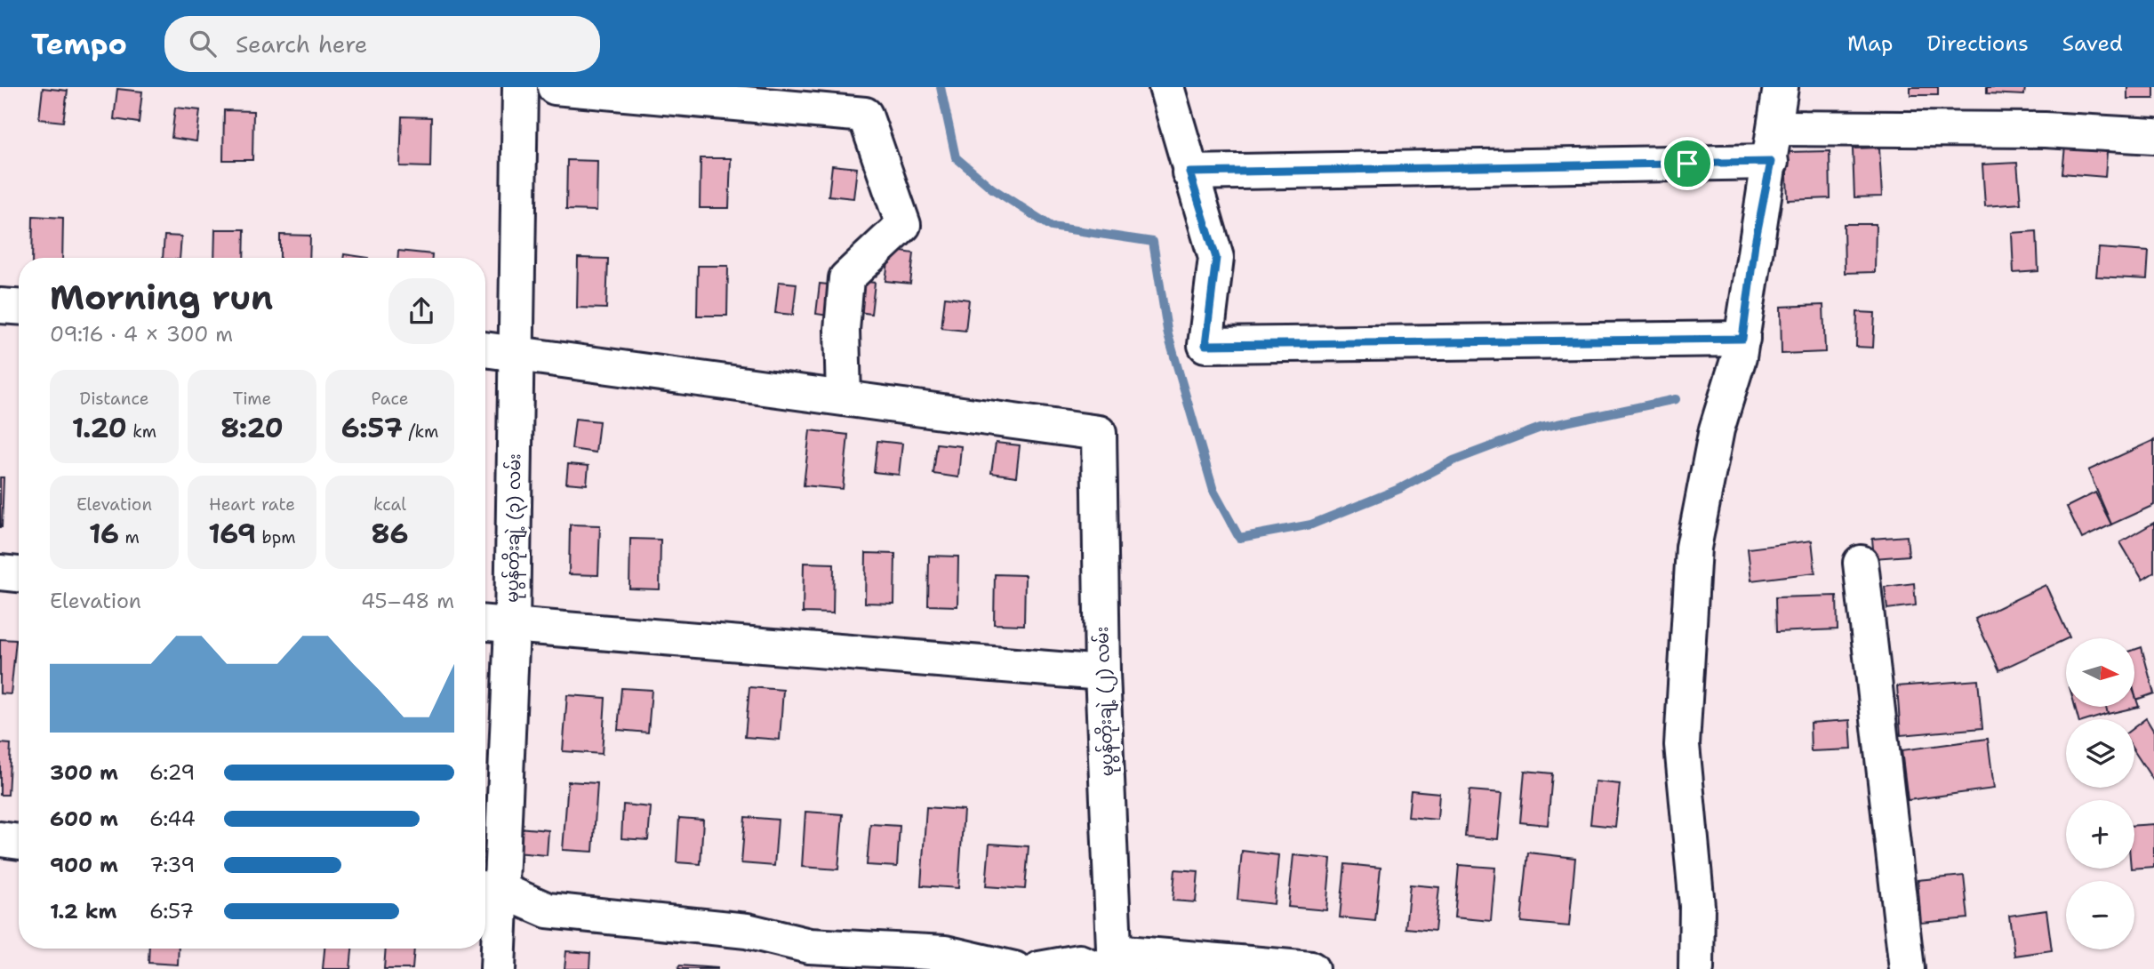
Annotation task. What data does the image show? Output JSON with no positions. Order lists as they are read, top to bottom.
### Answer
{
  "streets": {
    "street": ["မုပွန်တိုးချဲ့ (၃) လမ်း", "မုပွန်တိုးချဲ့ (၂) လမ်း"]
  },
  "north": "right",
  "page": {
    "header": "Tempo",
    "search": "Search here",
    "nav": ["Map", "Directions", "Saved"],
    "heading": ["Morning run", "09:16 · 4 × 300 m"],
    "stats": [
      ["Distance", "1.20 km"],
      ["Time", "8:20"],
      ["Pace", "6:57 /km"],
      ["Elevation", "16 m"],
      ["Heart rate", "169 bpm"],
      ["kcal", "86"]
    ],
    "chart": ["Elevation", "45–48 m"],
    "map_buttons": ["+", "−"],
    "list": [
      {
        "name": "300 m",
        "note": "6:29"
      },
      {
        "name": "600 m",
        "note": "6:44"
      },
      {
        "name": "900 m",
        "note": "7:39"
      },
      {
        "name": "1.2 km",
        "note": "6:57"
      }
    ]
  }
}
